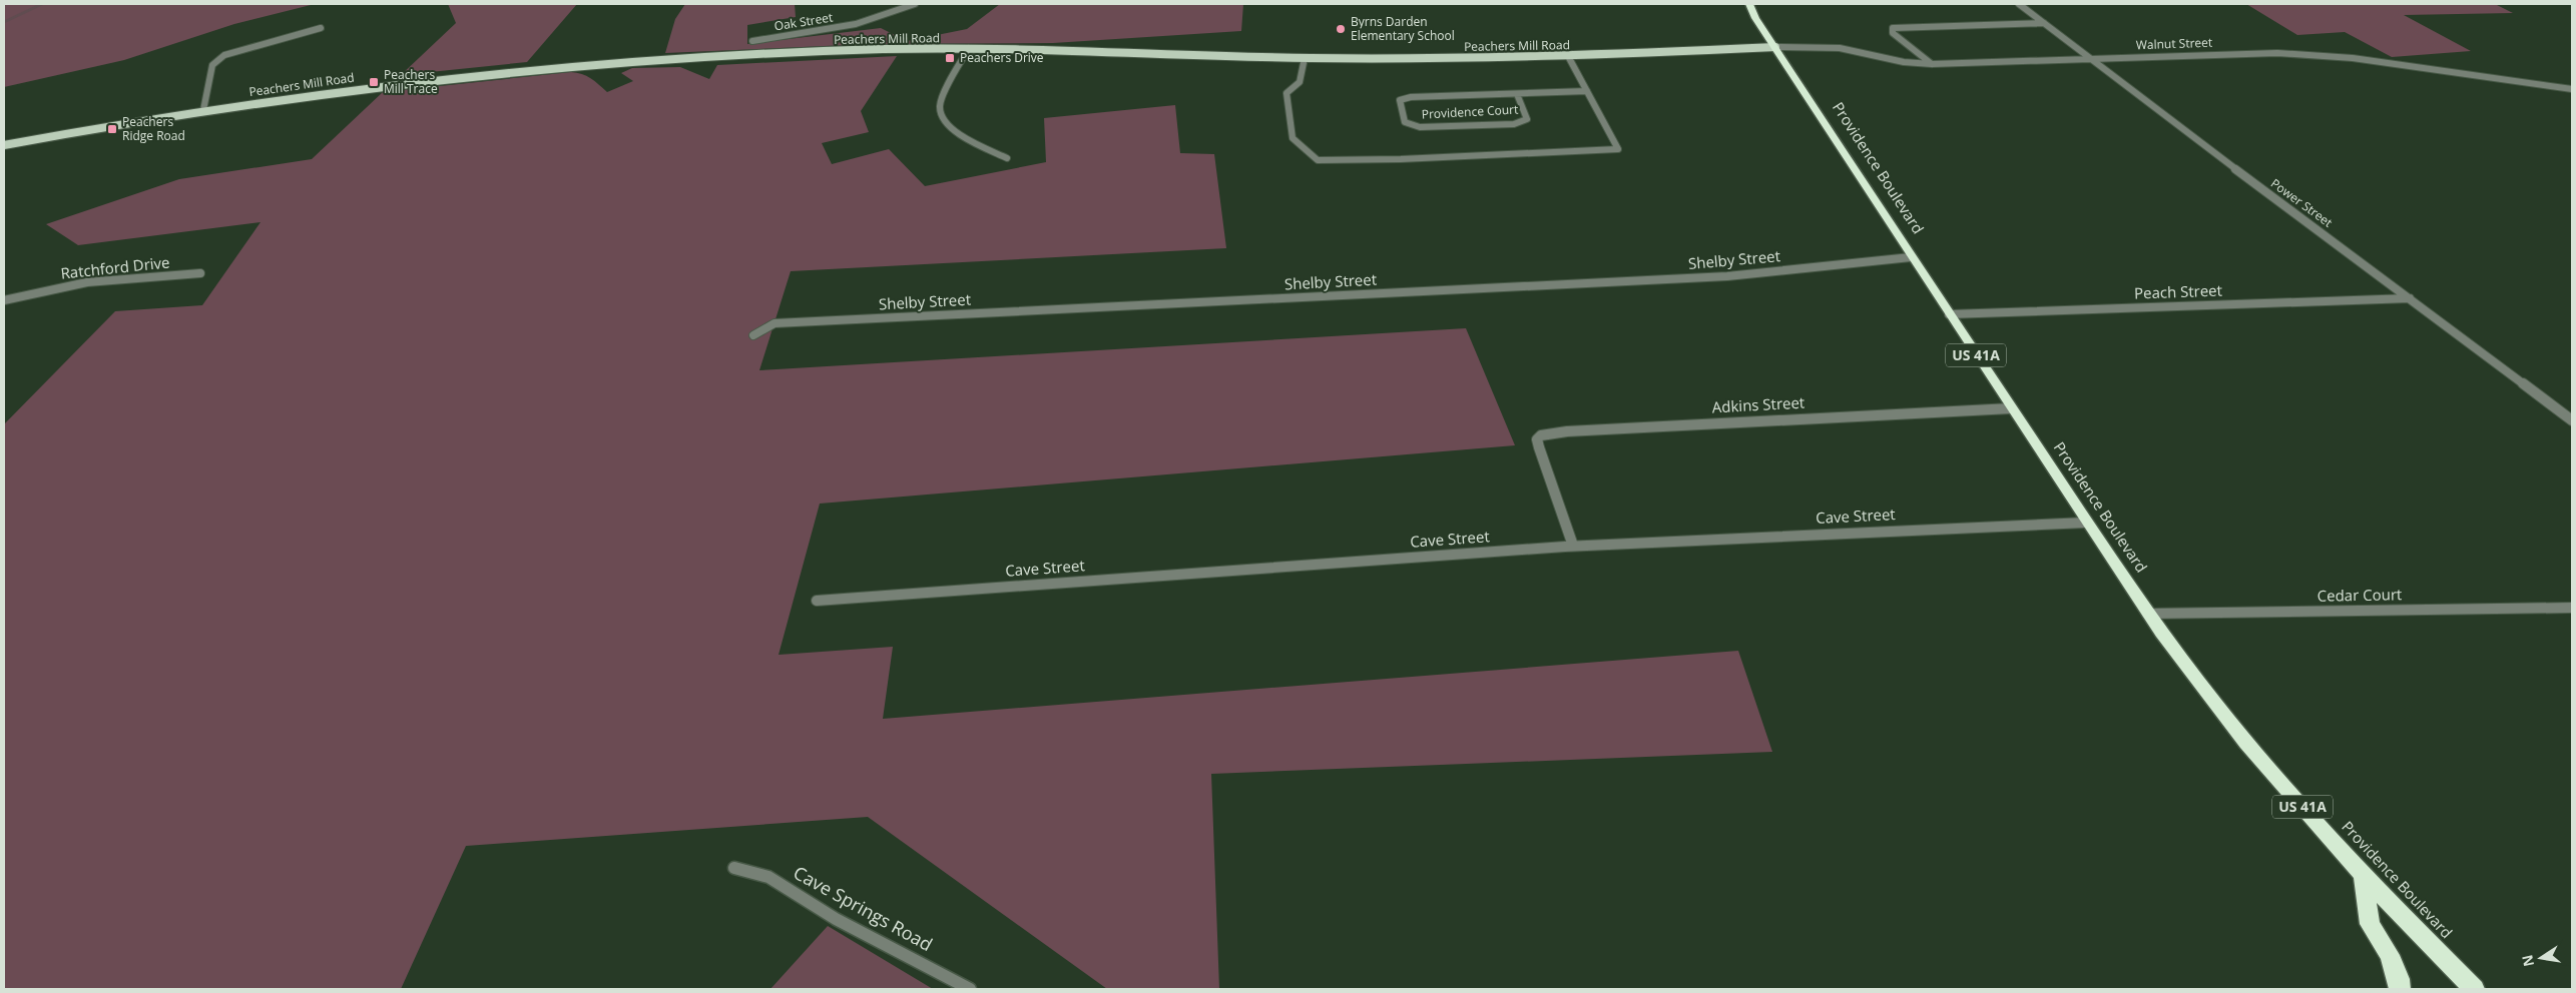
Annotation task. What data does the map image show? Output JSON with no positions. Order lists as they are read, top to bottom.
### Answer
{
  "streets": {
    "highway": ["Providence Boulevard", "US 41A"],
    "main road": ["Peachers Mill Road"],
    "street": [
      "Oak Street",
      "Walnut Street",
      "Providence Court",
      "Power Street",
      "Shelby Street",
      "Ratchford Drive",
      "Peach Street",
      "Adkins Street",
      "Cave Street",
      "Cedar Court",
      "Cave Springs Road"
    ]
  },
  "crossings": [
    ["Peachers Mill Road", "Walnut Street"],
    ["Peachers Mill Road", "Providence Boulevard"],
    ["Walnut Street", "Providence Boulevard"],
    ["Walnut Street", "Power Street"],
    ["Providence Boulevard", "Shelby Street"],
    ["Providence Boulevard", "Peach Street"],
    ["Providence Boulevard", "Adkins Street"],
    ["Providence Boulevard", "Cave Street"],
    ["Providence Boulevard", "Cedar Court"],
    ["Power Street", "Peach Street"],
    ["Adkins Street", "Cave Street"]
  ],
  "places": {
    "other": ["Byrns Darden Elementary School"],
    "transit": ["Peachers Drive", "Peachers Mill Trace", "Peachers Ridge Road"]
  },
  "north": "left"
}
